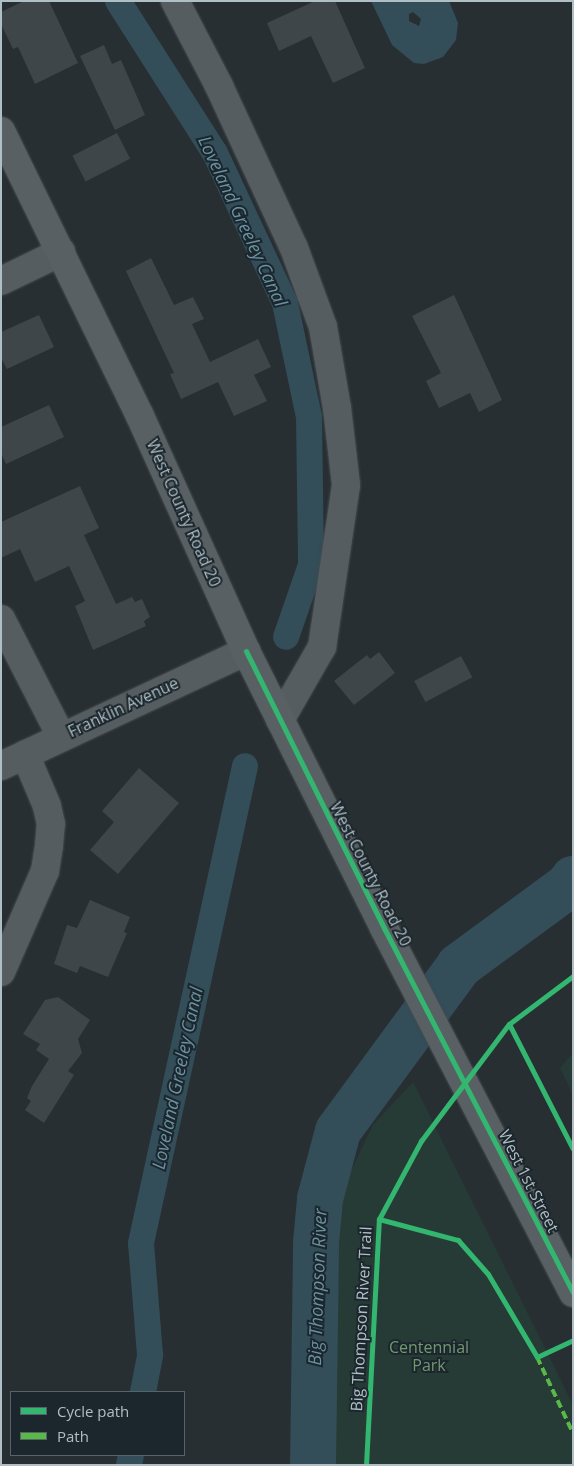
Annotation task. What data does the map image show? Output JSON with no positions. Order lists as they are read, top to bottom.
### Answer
{
  "streets": {
    "main road": ["West County Road 20", "West 1st Street"],
    "street": ["Franklin Avenue"],
    "cycle path": ["Big Thompson River Trail"]
  },
  "crossings": [
    ["West County Road 20", "Franklin Avenue"],
    ["West County Road 20", "West 1st Street"]
  ],
  "water": ["Loveland Greeley Canal", "Big Thompson River"],
  "parks": ["Centennial Park"],
  "legend": ["Cycle path", "Path"]
}
